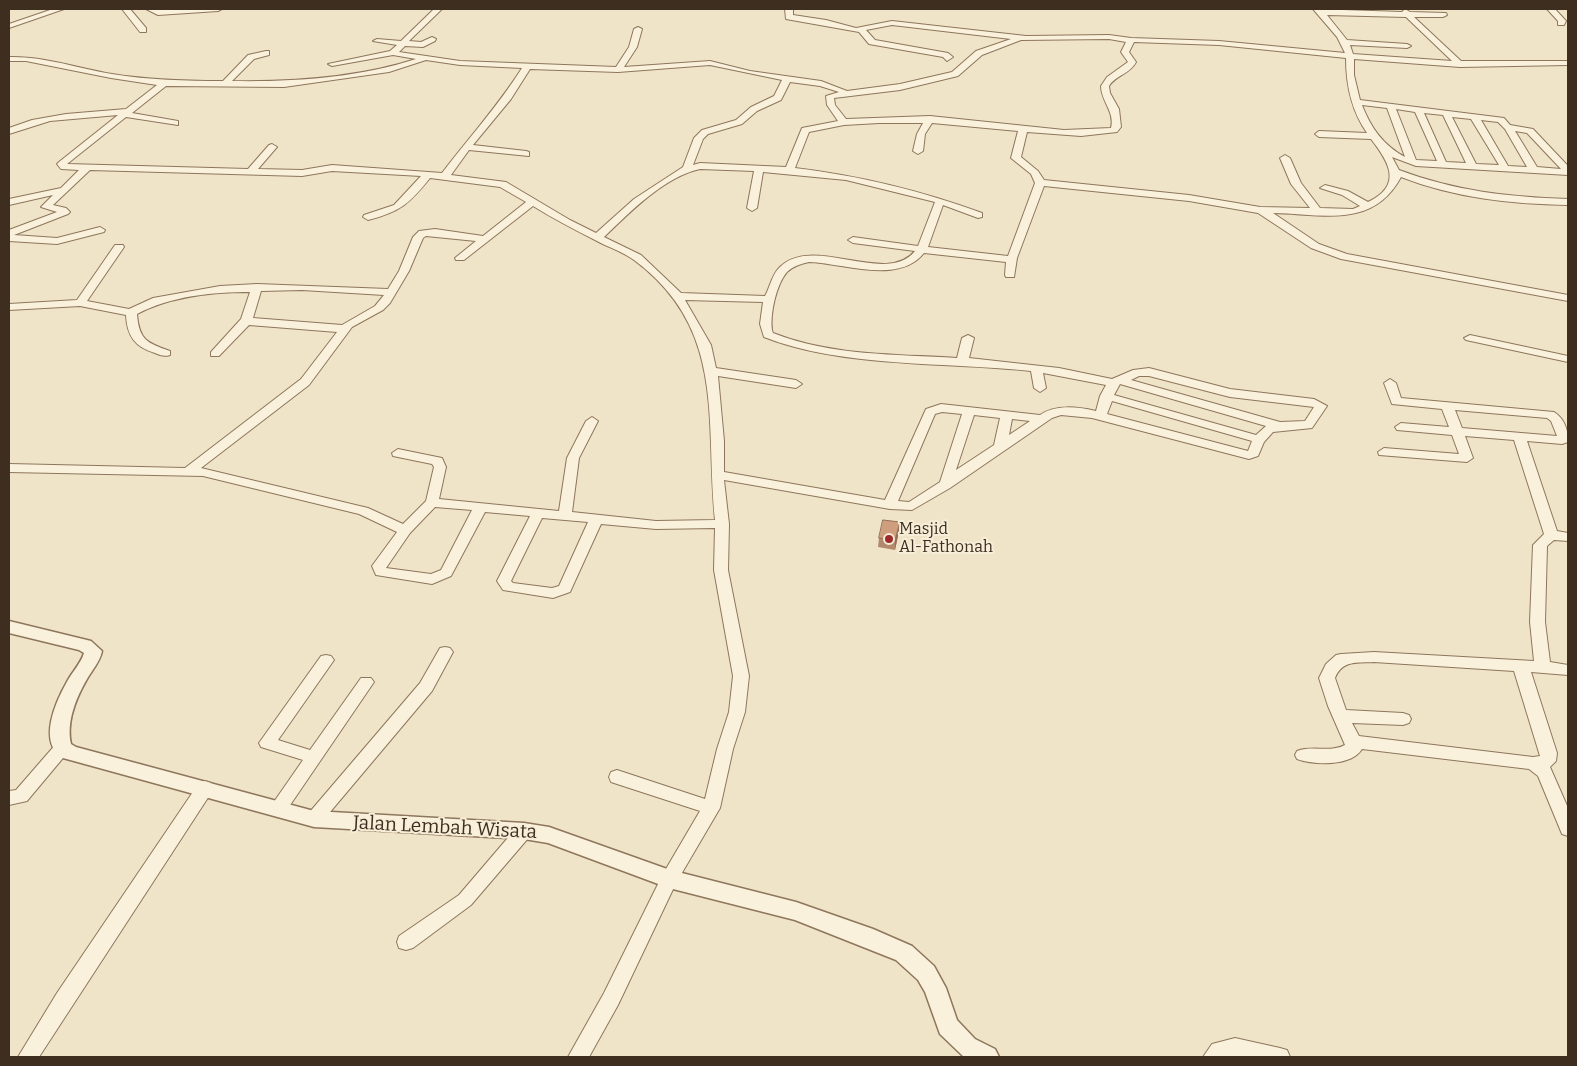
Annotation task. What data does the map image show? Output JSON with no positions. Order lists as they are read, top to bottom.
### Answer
{
  "streets": {
    "street": ["Jalan Lembah Wisata"]
  },
  "places": ["Masjid Al-Fathonah"]
}
